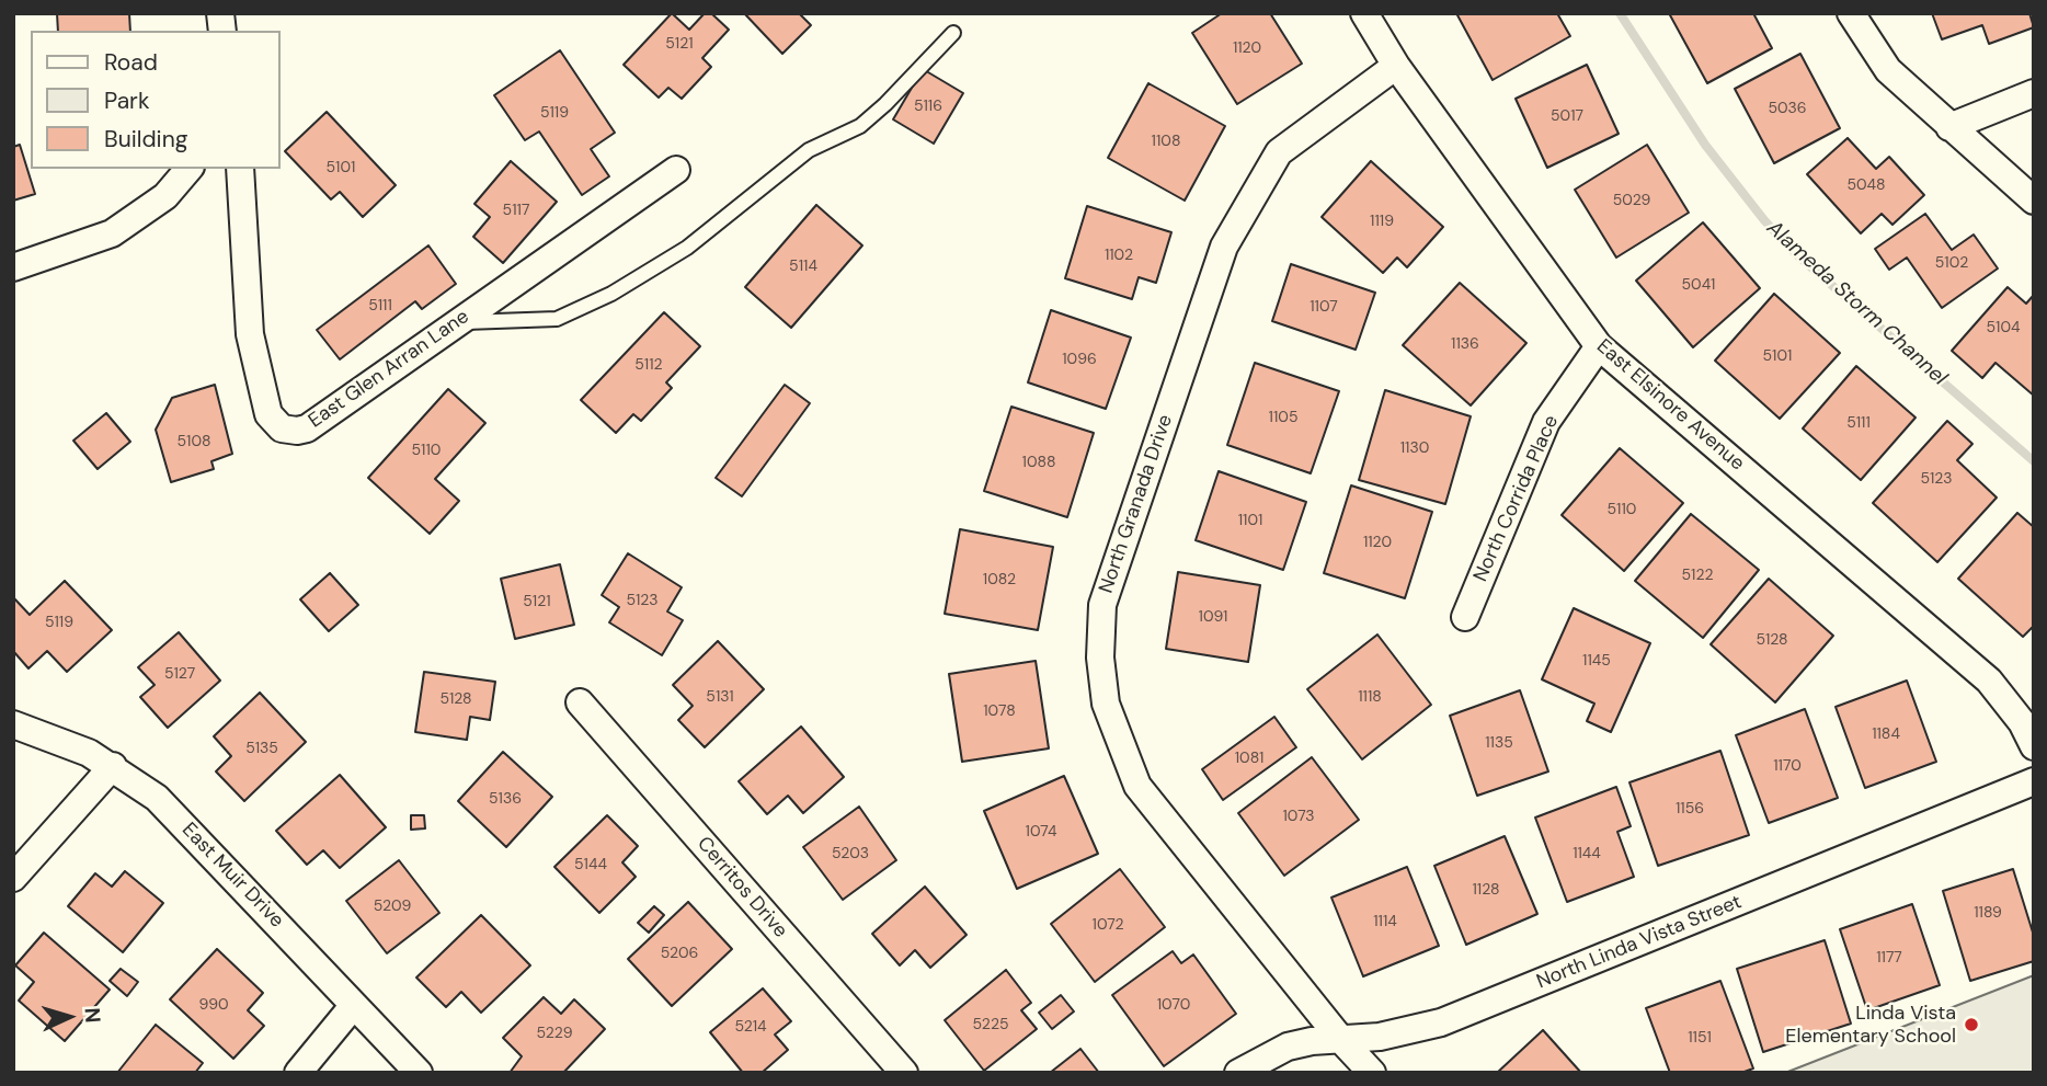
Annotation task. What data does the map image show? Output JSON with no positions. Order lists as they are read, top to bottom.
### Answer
{
  "streets": {
    "street": [
      "East Glen Arran Lane",
      "East Elsinore Avenue",
      "North Corrida Place",
      "North Granada Drive",
      "East Muir Drive",
      "Cerritos Drive",
      "North Linda Vista Street"
    ]
  },
  "crossings": [
    ["East Elsinore Avenue", "North Corrida Place"],
    ["East Elsinore Avenue", "North Granada Drive"],
    ["North Granada Drive", "North Linda Vista Street"]
  ],
  "water": ["Alameda Storm Channel"],
  "places": ["Linda Vista Elementary School"],
  "house_numbers": [
    "5121",
    "1120",
    "5116",
    "5036",
    "5119",
    "5017",
    "1108",
    "5101",
    "5048",
    "5029",
    "5117",
    "1119",
    "1102",
    "5102",
    "5114",
    "5041",
    "5111",
    "1107",
    "5104",
    "1136",
    "5101",
    "1096",
    "5112",
    "1105",
    "5111",
    "5108",
    "1130",
    "5110",
    "1088",
    "5123",
    "5110",
    "1101",
    "1120",
    "5122",
    "1082",
    "5123",
    "5121",
    "1091",
    "5119",
    "5128",
    "1145",
    "5127",
    "5131",
    "1118",
    "5128",
    "1078",
    "1184",
    "1135",
    "5135",
    "1081",
    "1170",
    "5136",
    "1156",
    "1073",
    "1074",
    "5203",
    "1144",
    "5144",
    "1128",
    "5209",
    "1189",
    "1114",
    "1072",
    "5206",
    "1177",
    "990",
    "1070",
    "5225",
    "5214",
    "5229",
    "1151"
  ],
  "legend": ["Road", "Park", "Building"],
  "north": "right"
}
